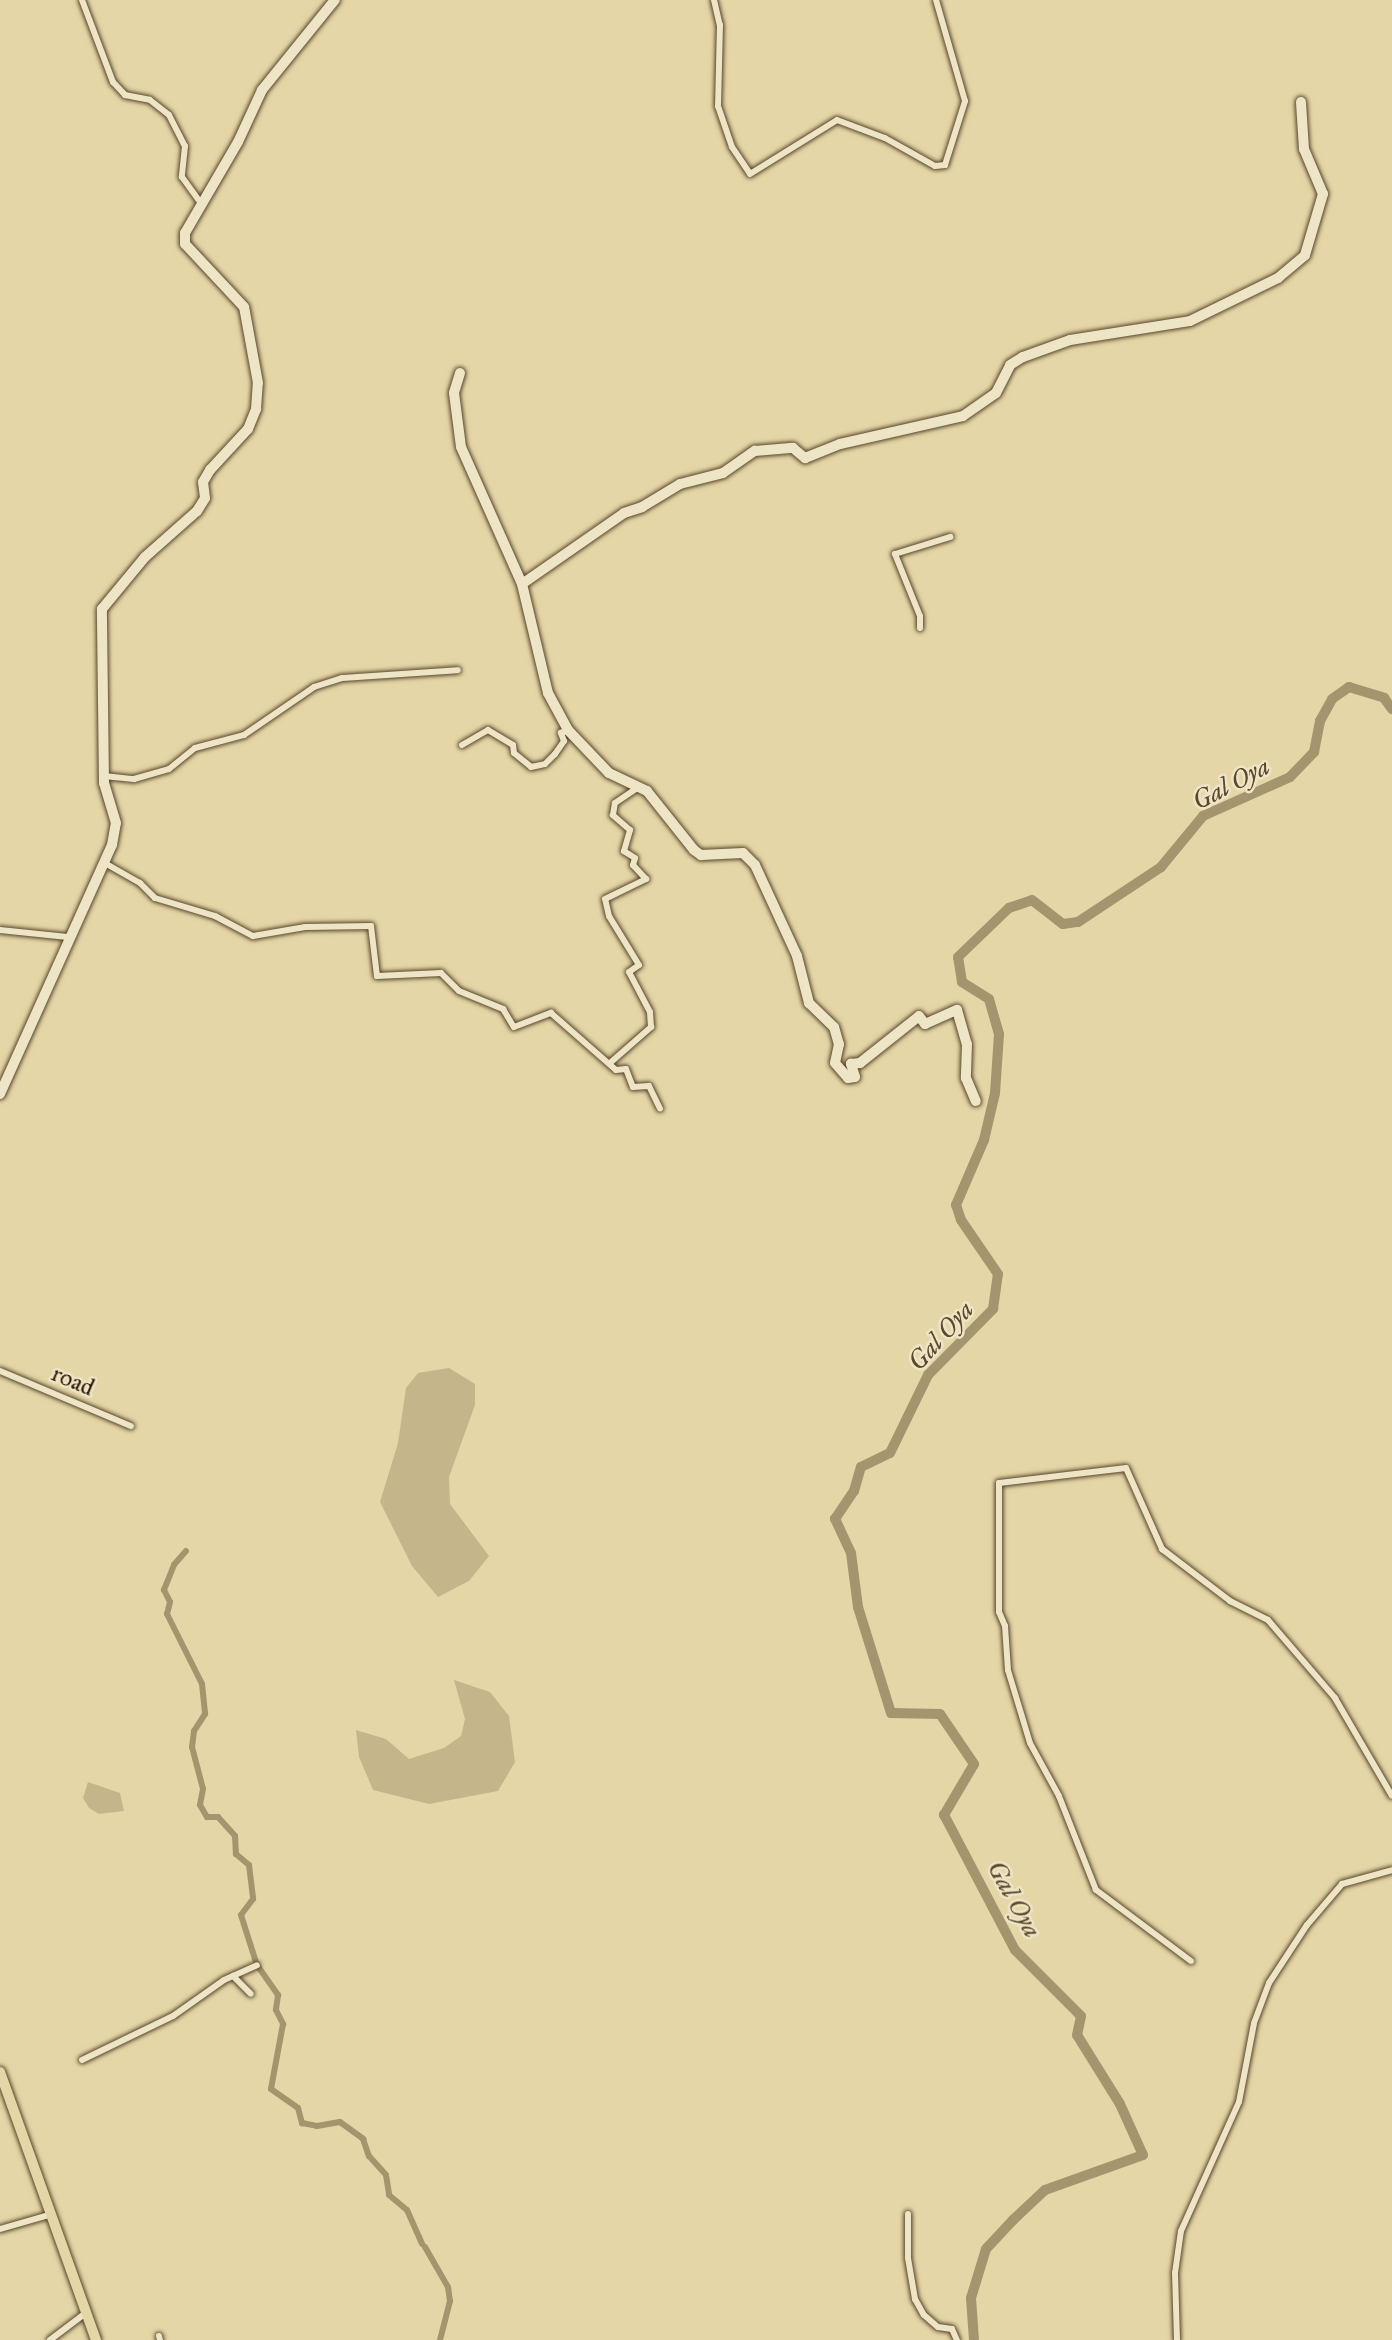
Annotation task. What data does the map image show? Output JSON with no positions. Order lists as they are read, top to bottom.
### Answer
{
  "streets": {
    "street": ["road"]
  },
  "water": ["Gal Oya"]
}
